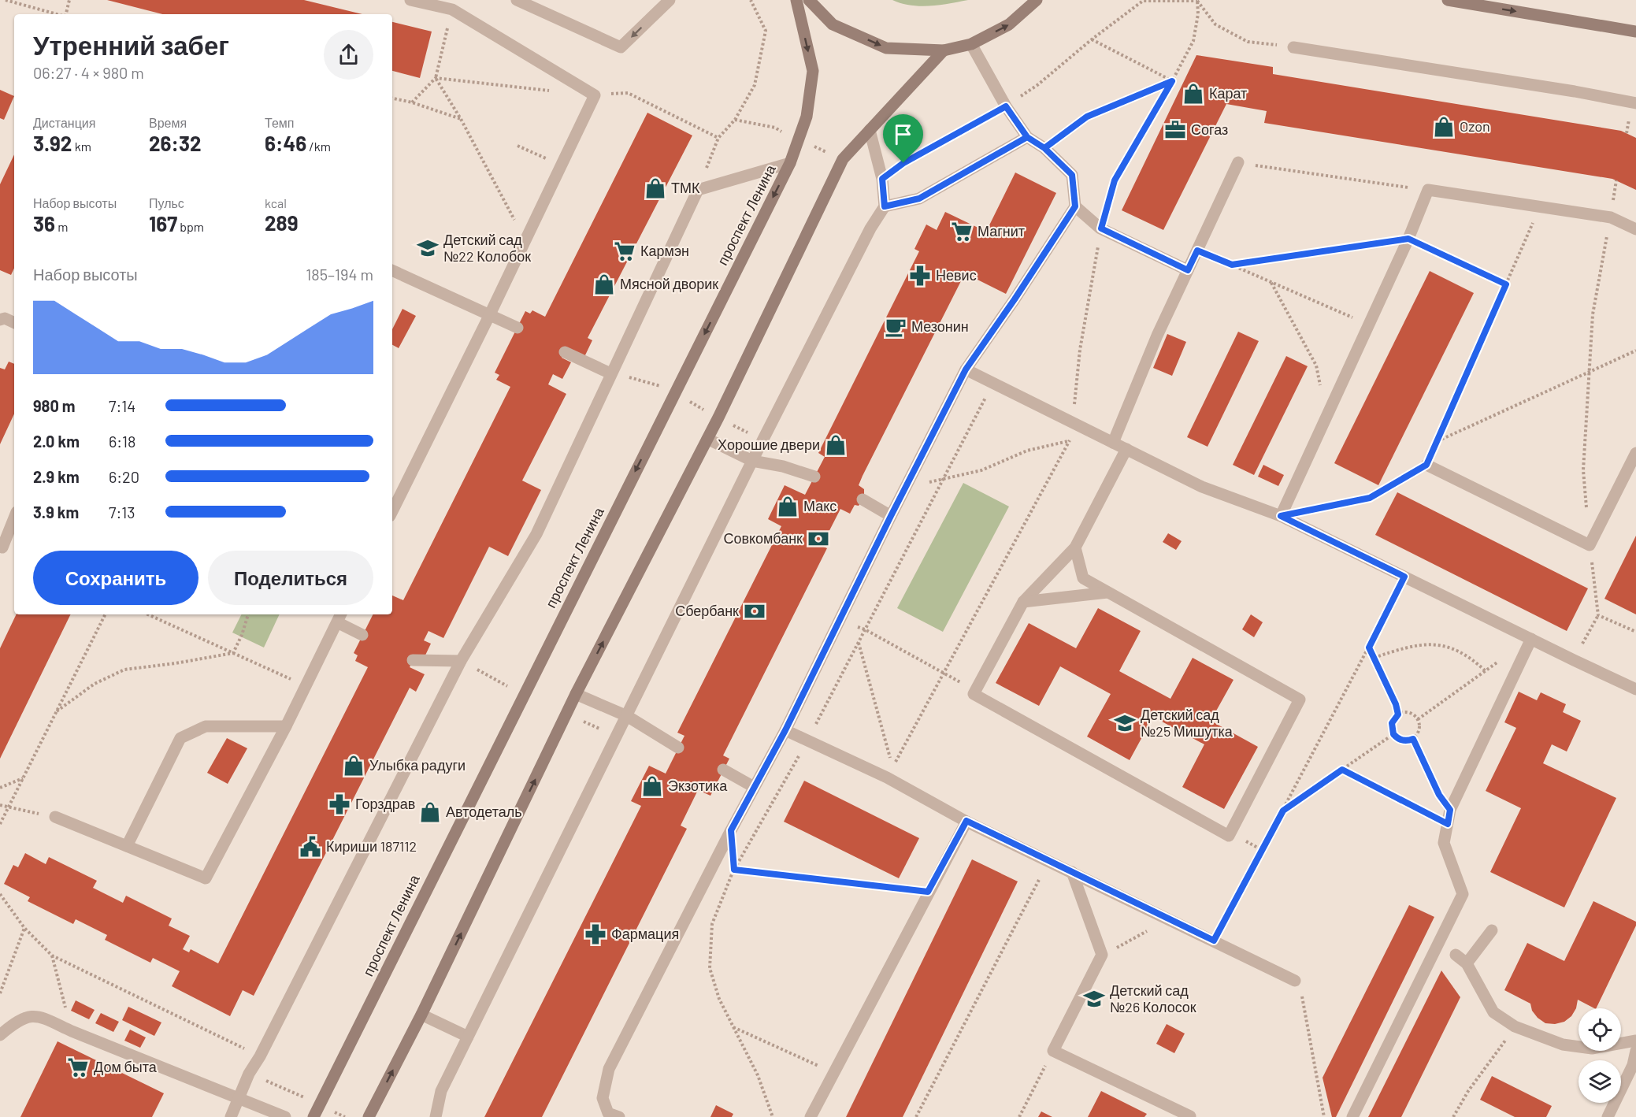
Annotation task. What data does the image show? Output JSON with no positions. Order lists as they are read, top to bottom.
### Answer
{
  "streets": {
    "street": ["проспект Ленина"]
  },
  "places": {
    "shop": [
      "Карат",
      "Ozon",
      "ТМК",
      "Мясной дворик",
      "Хорошие двери",
      "Макс",
      "Улыбка радуги",
      "Экзотика",
      "Автодеталь"
    ],
    "office": ["Согаз"],
    "supermarket": ["Магнит", "Кармэн", "Дом быта"],
    "school or university": ["Детский сад №22 Колобок", "Детский сад №25 Мишутка", "Детский сад №26 Колосок"],
    "pharmacy": ["Невис", "Горздрав", "Фармация"],
    "cafe": ["Мезонин"],
    "bank": ["Совкомбанк", "Сбербанк"],
    "public building": ["Кириши 187112"]
  },
  "page": {
    "heading": ["Утренний забег", "06:27 · 4 × 980 m"],
    "stats": [
      ["Дистанция", "3.92 km"],
      ["Время", "26:32"],
      ["Темп", "6:46 /km"],
      ["Набор высоты", "36 m"],
      ["Пульс", "167 bpm"],
      ["kcal", "289"]
    ],
    "chart": ["Набор высоты", "185–194 m"],
    "list": [
      {
        "name": "980 m",
        "note": "7:14"
      },
      {
        "name": "2.0 km",
        "note": "6:18"
      },
      {
        "name": "2.9 km",
        "note": "6:20"
      },
      {
        "name": "3.9 km",
        "note": "7:13"
      }
    ],
    "buttons": ["Сохранить", "Поделиться"]
  }
}
